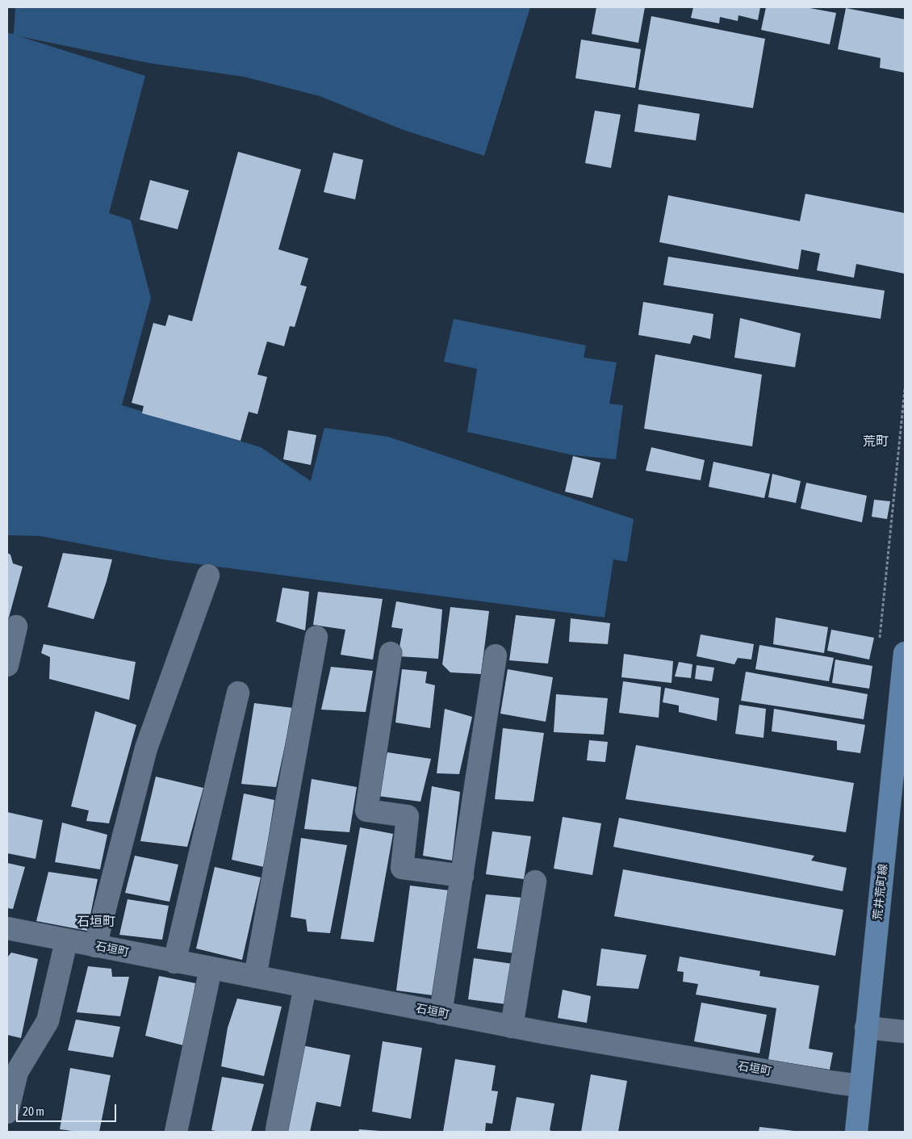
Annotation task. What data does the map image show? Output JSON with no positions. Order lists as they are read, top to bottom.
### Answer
{
  "streets": {
    "main road": ["荒井荒町線"],
    "street": ["石垣町"]
  },
  "crossings": [
    ["荒井荒町線", "石垣町"]
  ],
  "districts": ["荒町", "石垣町"],
  "scale_bar": "20 m"
}
